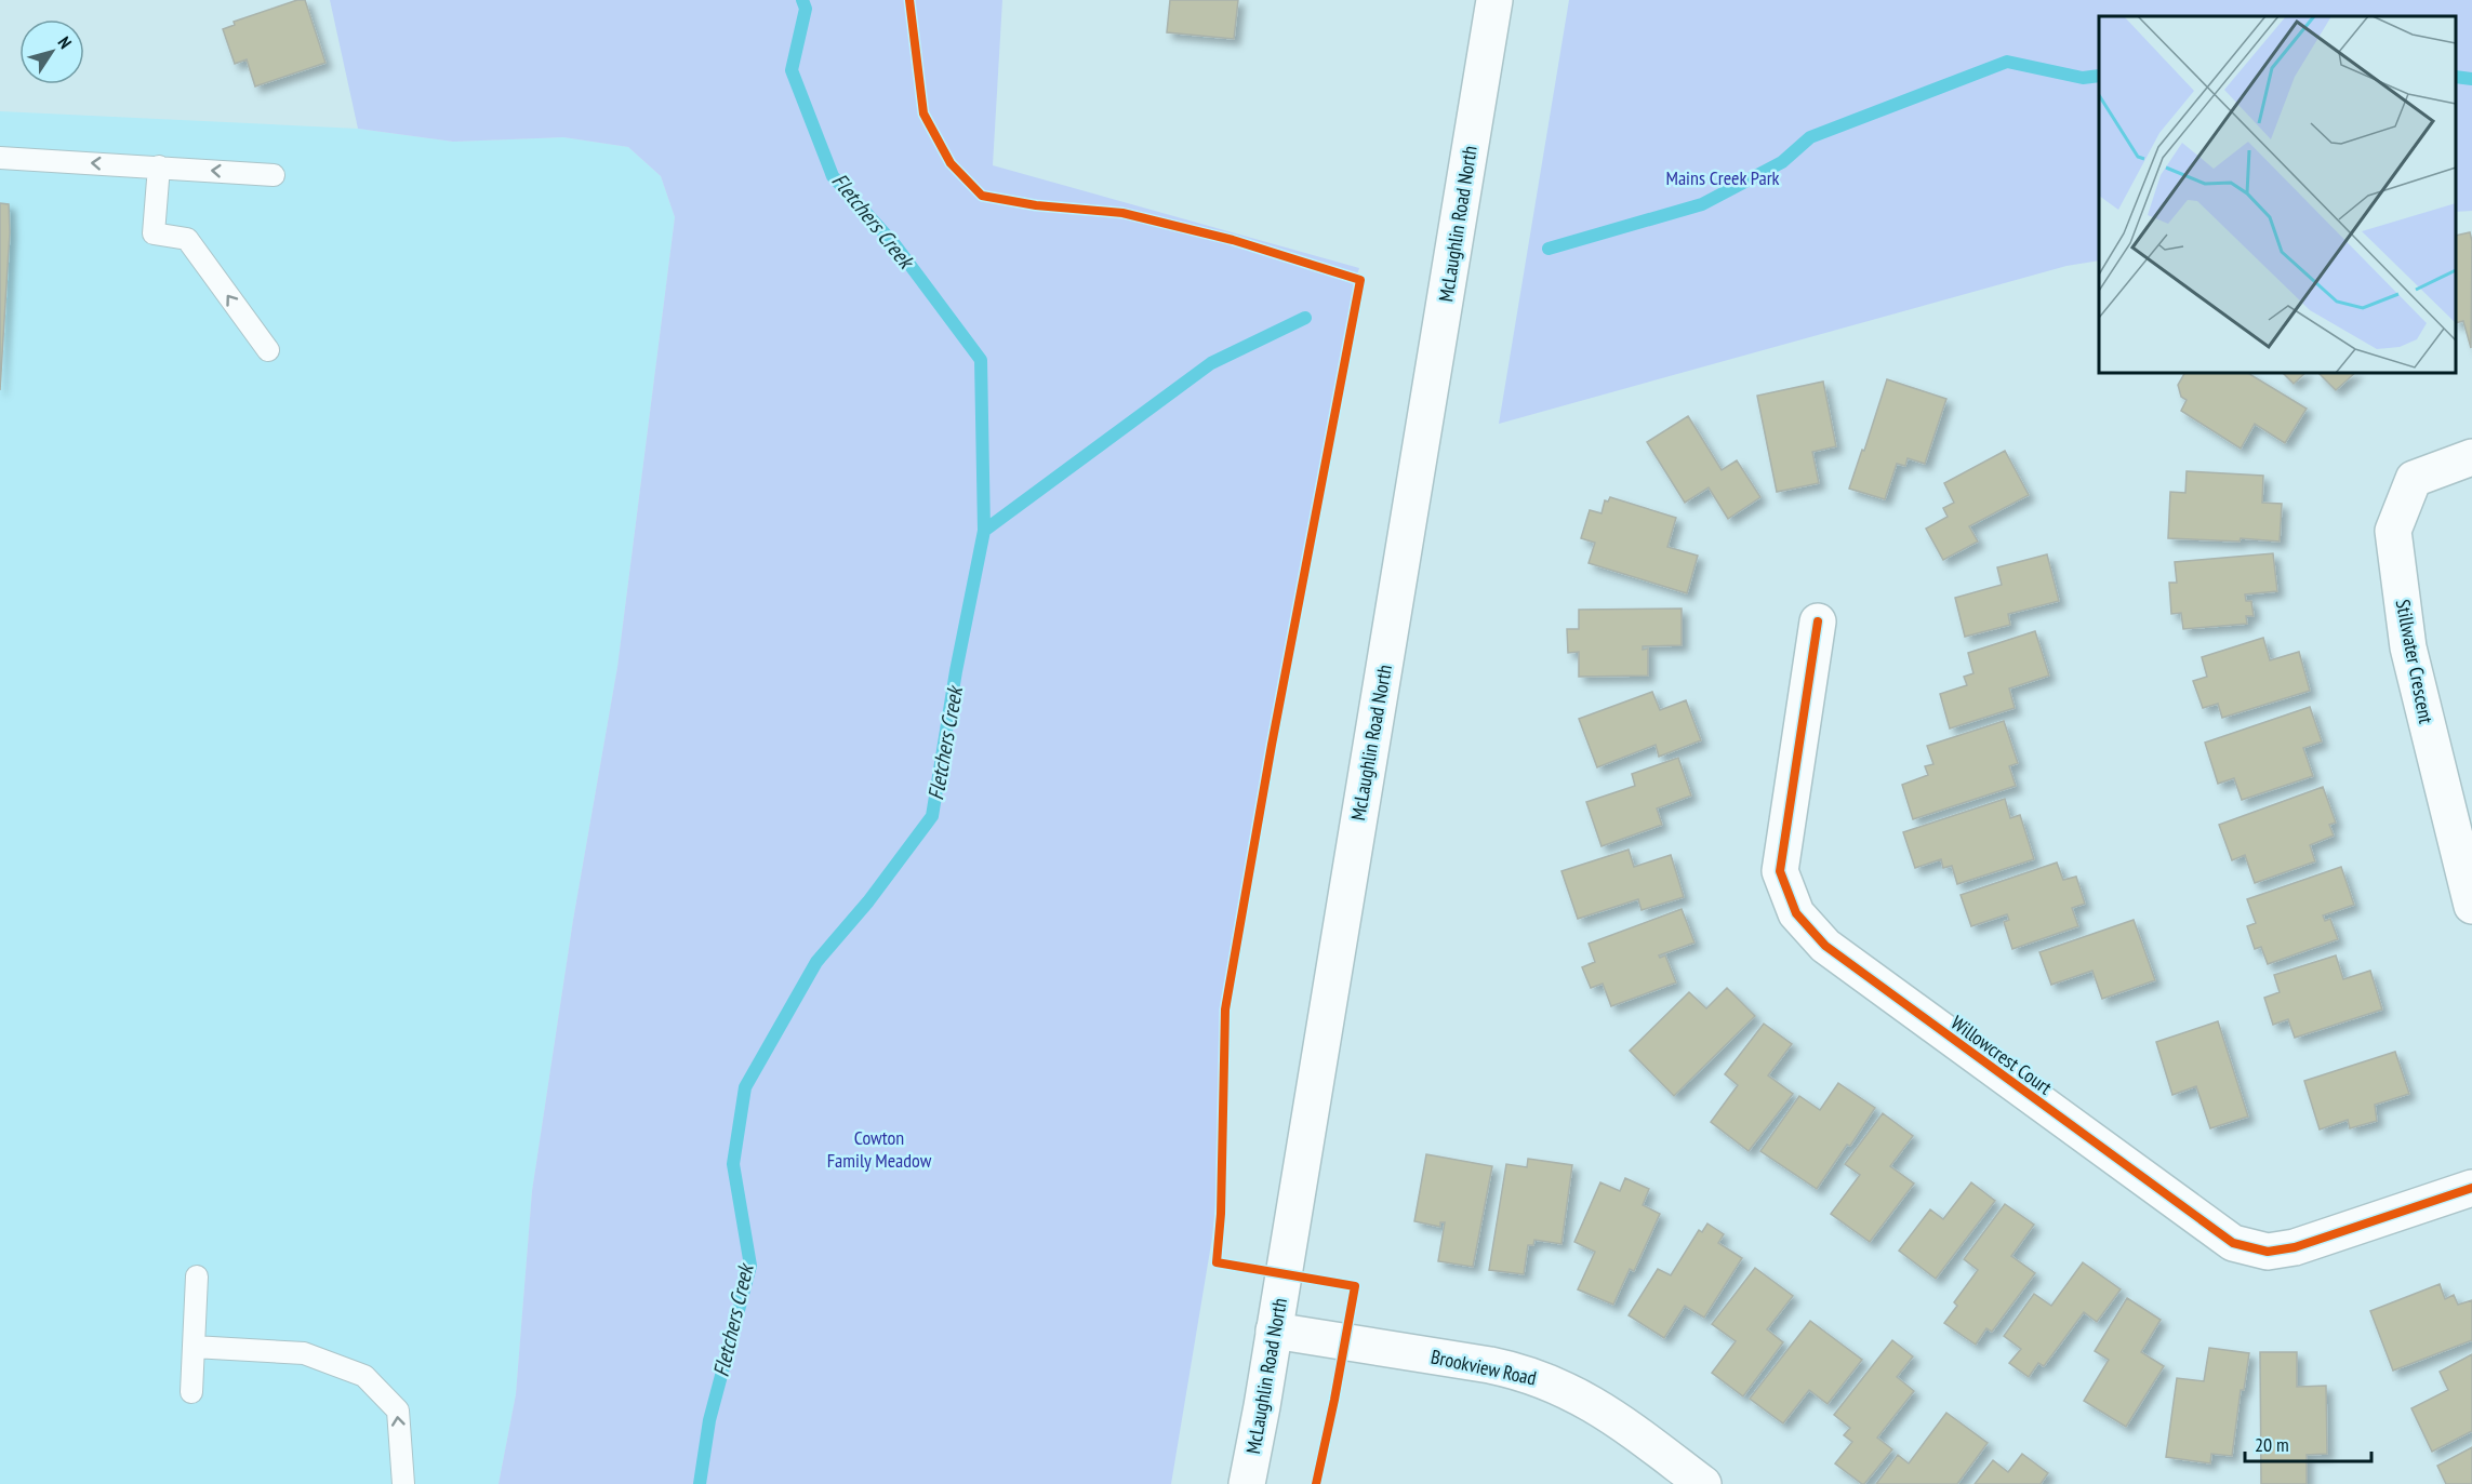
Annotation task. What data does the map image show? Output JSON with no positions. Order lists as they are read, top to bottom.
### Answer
{
  "streets": {
    "street": [
      "McLaughlin Road North",
      "Stillwater Crescent",
      "Willowcrest Court",
      "Brookview Road"
    ]
  },
  "crossings": [
    ["McLaughlin Road North", "Brookview Road"]
  ],
  "water": ["Fletchers Creek"],
  "parks": ["Mains Creek Park", "Cowton Family Meadow"],
  "scale_bar": "20 m",
  "north": "top right"
}
